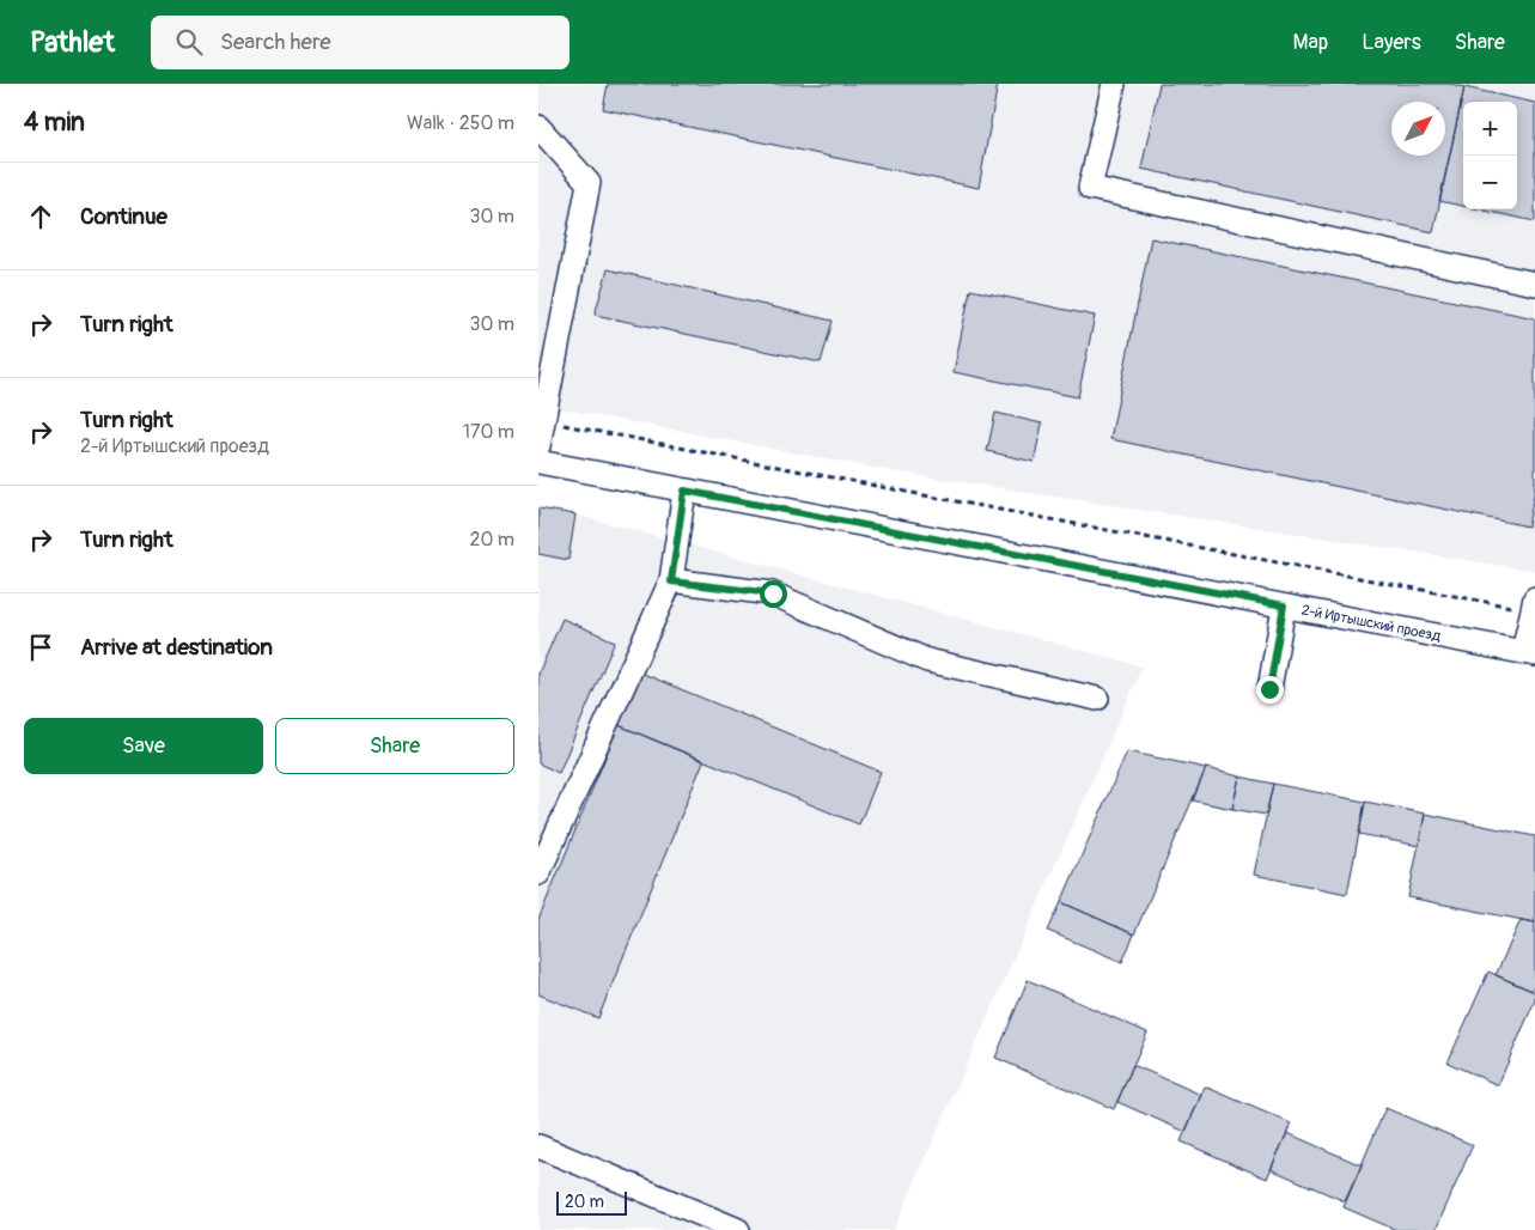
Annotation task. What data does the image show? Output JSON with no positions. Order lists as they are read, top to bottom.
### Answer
{
  "streets": {
    "street": ["2-й Иртышский проезд"]
  },
  "scale_bar": "20 m",
  "north": "top right",
  "page": {
    "header": "Pathlet",
    "search": "Search here",
    "nav": ["Map", "Layers", "Share"],
    "heading": ["4 min", "Walk · 250 m"],
    "map_buttons": ["+", "−"],
    "list": [
      ["Continue", "30 m"],
      ["Turn right", "30 m"],
      ["Turn right", "2-й Иртышский проезд", "170 m"],
      ["Turn right", "20 m"],
      "Arrive at destination"
    ],
    "buttons": ["Save", "Share"],
    "scale": "20 m"
  }
}
